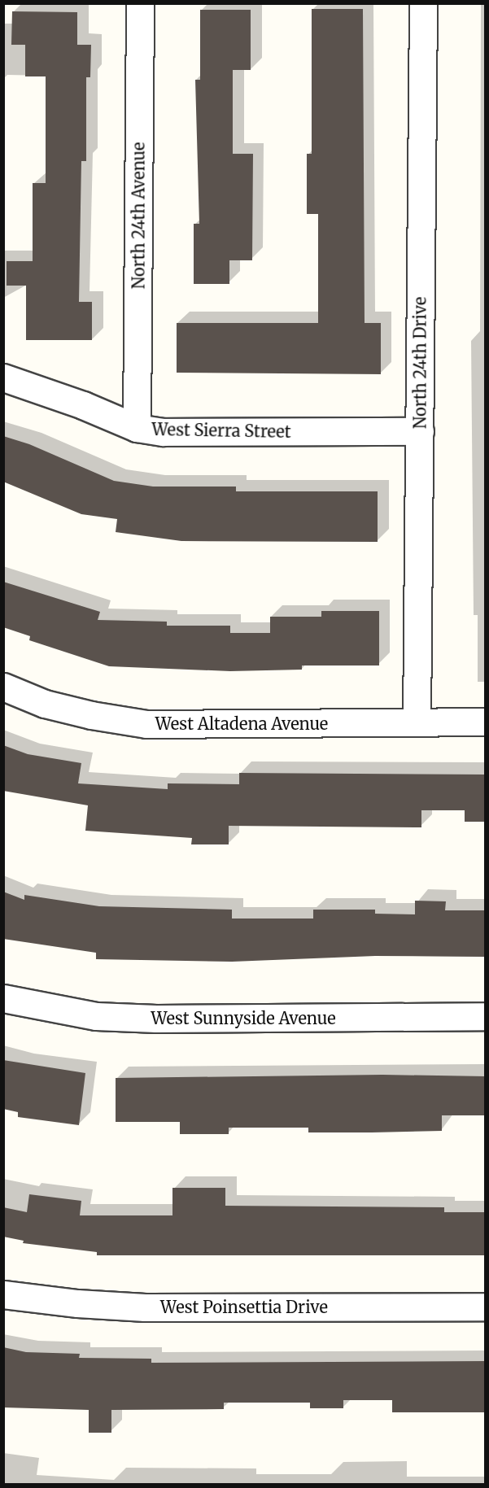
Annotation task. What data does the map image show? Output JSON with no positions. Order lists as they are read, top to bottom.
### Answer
{
  "streets": {
    "street": [
      "North 24th Avenue",
      "North 24th Drive",
      "West Sierra Street",
      "West Altadena Avenue",
      "West Sunnyside Avenue",
      "West Poinsettia Drive"
    ]
  },
  "crossings": [
    ["North 24th Avenue", "West Sierra Street"],
    ["North 24th Drive", "West Sierra Street"],
    ["North 24th Drive", "West Altadena Avenue"]
  ]
}
